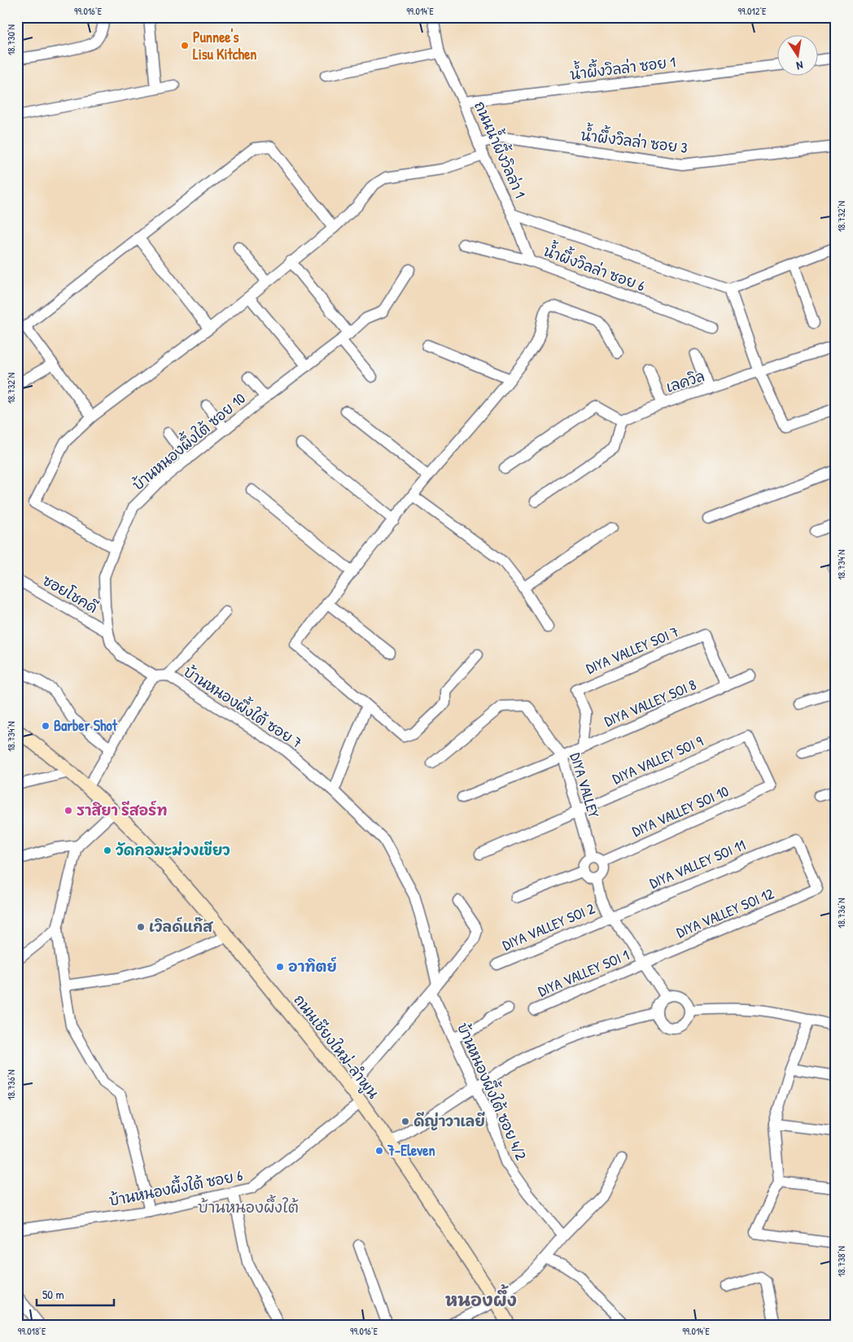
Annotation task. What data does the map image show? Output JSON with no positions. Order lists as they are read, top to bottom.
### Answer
{
  "streets": {
    "main road": ["ถนนเชียงใหม่-ลำพูน"],
    "street": [
      "น้ำผึ้งวิลล่า ซอย 1",
      "น้ำผึ้งวิลล่า ซอย 3",
      "ถนนน้ำผึ้งวิลล่า 1",
      "น้ำผึ้งวิลล่า ซอย 6",
      "เลควิล",
      "บ้านหนองผึ้งใต้ ซอย 10",
      "ซอยโชคดี",
      "DIYA VALLEY SOI 7",
      "DIYA VALLEY SOI 8",
      "บ้านหนองผึ้งใต้ ซอย 7",
      "DIYA VALLEY SOI 9",
      "DIYA VALLEY",
      "DIYA VALLEY SOI 10",
      "DIYA VALLEY SOI 11",
      "DIYA VALLEY SOI 12",
      "DIYA VALLEY SOI 2",
      "DIYA VALLEY SOI 1",
      "บ้านหนองผึ้งใต้ ซอย 4/2",
      "บ้านหนองผึ้งใต้ ซอย 6"
    ]
  },
  "crossings": [
    ["น้ำผึ้งวิลล่า ซอย 1", "ถนนน้ำผึ้งวิลล่า 1"],
    ["น้ำผึ้งวิลล่า ซอย 3", "ถนนน้ำผึ้งวิลล่า 1"],
    ["ถนนน้ำผึ้งวิลล่า 1", "น้ำผึ้งวิลล่า ซอย 6"],
    ["บ้านหนองผึ้งใต้ ซอย 10", "ซอยโชคดี"],
    ["บ้านหนองผึ้งใต้ ซอย 10", "บ้านหนองผึ้งใต้ ซอย 7"],
    ["DIYA VALLEY SOI 7", "DIYA VALLEY SOI 8"],
    ["DIYA VALLEY SOI 8", "DIYA VALLEY"],
    ["บ้านหนองผึ้งใต้ ซอย 7", "บ้านหนองผึ้งใต้ ซอย 4/2"],
    ["DIYA VALLEY SOI 9", "DIYA VALLEY"],
    ["DIYA VALLEY SOI 9", "DIYA VALLEY SOI 10"],
    ["DIYA VALLEY", "DIYA VALLEY SOI 10"],
    ["DIYA VALLEY SOI 11", "DIYA VALLEY SOI 12"],
    ["DIYA VALLEY SOI 11", "DIYA VALLEY SOI 2"],
    ["DIYA VALLEY SOI 12", "DIYA VALLEY SOI 1"],
    ["ถนนเชียงใหม่-ลำพูน", "บ้านหนองผึ้งใต้ ซอย 6"]
  ],
  "districts": ["บ้านหนองผึ้งใต้", "หนองผึ้ง"],
  "places": [
    "Punnee's Lisu Kitchen",
    "Barber Shot",
    "ราสิยา รีสอร์ท",
    "วัดกอมะม่วงเขียว",
    "เวิลด์แก๊ส",
    "อาทิตย์",
    "ดีญ่าวาเลยี",
    "7-Eleven"
  ],
  "scale_bar": "50 m",
  "north": "bottom",
  "coordinates": [
    "99.016°E",
    "99.014°E",
    "99.012°E",
    "18.730°N",
    "18.732°N",
    "18.734°N",
    "18.736°N",
    "18.738°N",
    "99.018°E"
  ]
}
